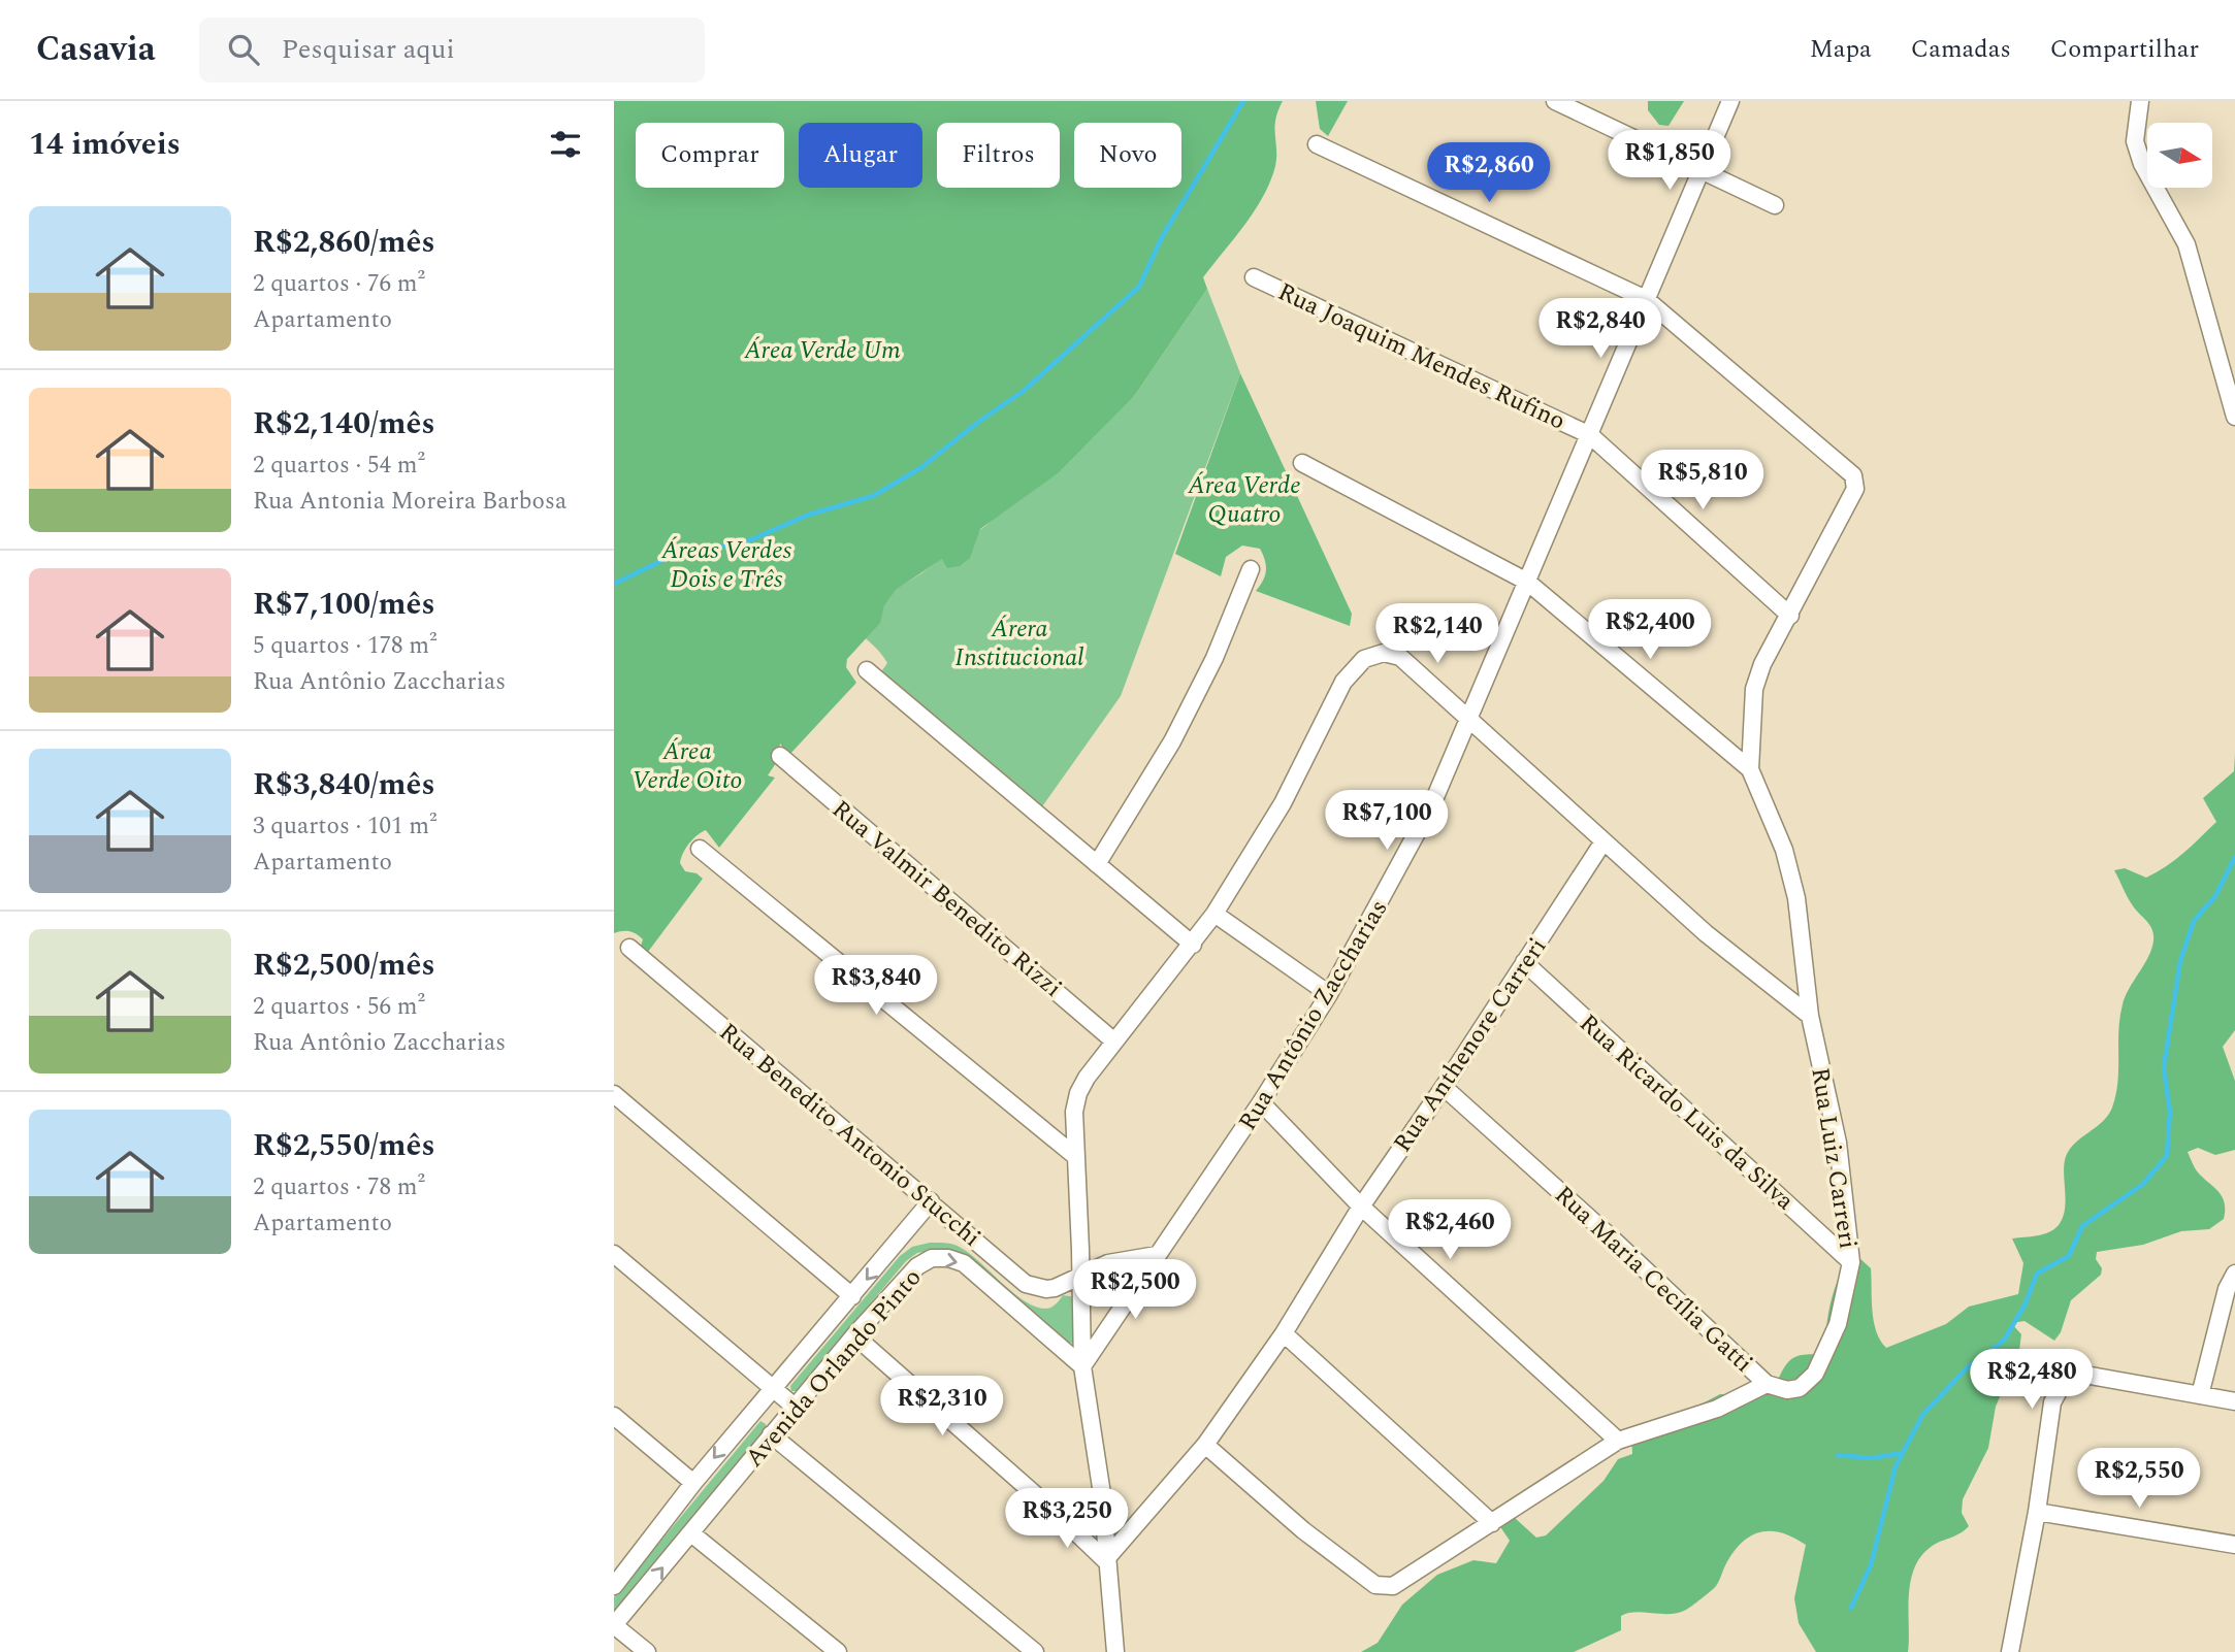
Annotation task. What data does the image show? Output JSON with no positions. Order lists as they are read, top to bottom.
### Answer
{
  "streets": {
    "street": [
      "Rua Joaquim Mendes Rufino",
      "Rua Valmir Benedito Rizzi",
      "Rua Antônio Zaccharias",
      "Rua Anthenore Carreri",
      "Rua Ricardo Luis da Silva",
      "Rua Benedito Antonio Stucchi",
      "Rua Luiz Carreri",
      "Rua Maria Cecília Gatti",
      "Avenida Orlando Pinto"
    ]
  },
  "crossings": [
    ["Rua Joaquim Mendes Rufino", "Rua Antônio Zaccharias"],
    ["Rua Joaquim Mendes Rufino", "Rua Luiz Carreri"],
    ["Rua Antônio Zaccharias", "Rua Benedito Antonio Stucchi"],
    ["Rua Antônio Zaccharias", "Rua Luiz Carreri"],
    ["Rua Antônio Zaccharias", "Avenida Orlando Pinto"],
    ["Rua Anthenore Carreri", "Rua Ricardo Luis da Silva"],
    ["Rua Anthenore Carreri", "Rua Maria Cecília Gatti"],
    ["Rua Ricardo Luis da Silva", "Rua Luiz Carreri"],
    ["Rua Benedito Antonio Stucchi", "Avenida Orlando Pinto"],
    ["Rua Luiz Carreri", "Rua Maria Cecília Gatti"]
  ],
  "parks": [
    "Área Verde Um",
    "Área Verde Quatro",
    "Áreas Verdes Dois e Três",
    "Árera Institucional",
    "Área Verde Oito"
  ],
  "north": "right",
  "page": {
    "header": "Casavia",
    "search": "Pesquisar aqui",
    "nav": ["Mapa", "Camadas", "Compartilhar"],
    "heading": "14 imóveis",
    "chip": [
      "Comprar",
      "Alugar",
      "Filtros",
      "Novo"
    ],
    "price": [
      "R$1,850",
      "R$2,860",
      "R$2,840",
      "R$5,810",
      "R$2,400",
      "R$2,140",
      "R$7,100",
      "R$3,840",
      "R$2,460",
      "R$2,500",
      "R$2,480",
      "R$2,310",
      "R$2,550",
      "R$3,250"
    ],
    "list": [
      {
        "name": "R$2,860/mês",
        "note": "2 quartos · 76 m² · Apartamento"
      },
      {
        "name": "R$2,140/mês",
        "note": "2 quartos · 54 m² · Rua Antonia Moreira Barbosa"
      },
      {
        "name": "R$7,100/mês",
        "note": "5 quartos · 178 m² · Rua Antônio Zaccharias"
      },
      {
        "name": "R$3,840/mês",
        "note": "3 quartos · 101 m² · Apartamento"
      },
      {
        "name": "R$2,500/mês",
        "note": "2 quartos · 56 m² · Rua Antônio Zaccharias"
      },
      {
        "name": "R$2,550/mês",
        "note": "2 quartos · 78 m² · Apartamento"
      }
    ]
  }
}
